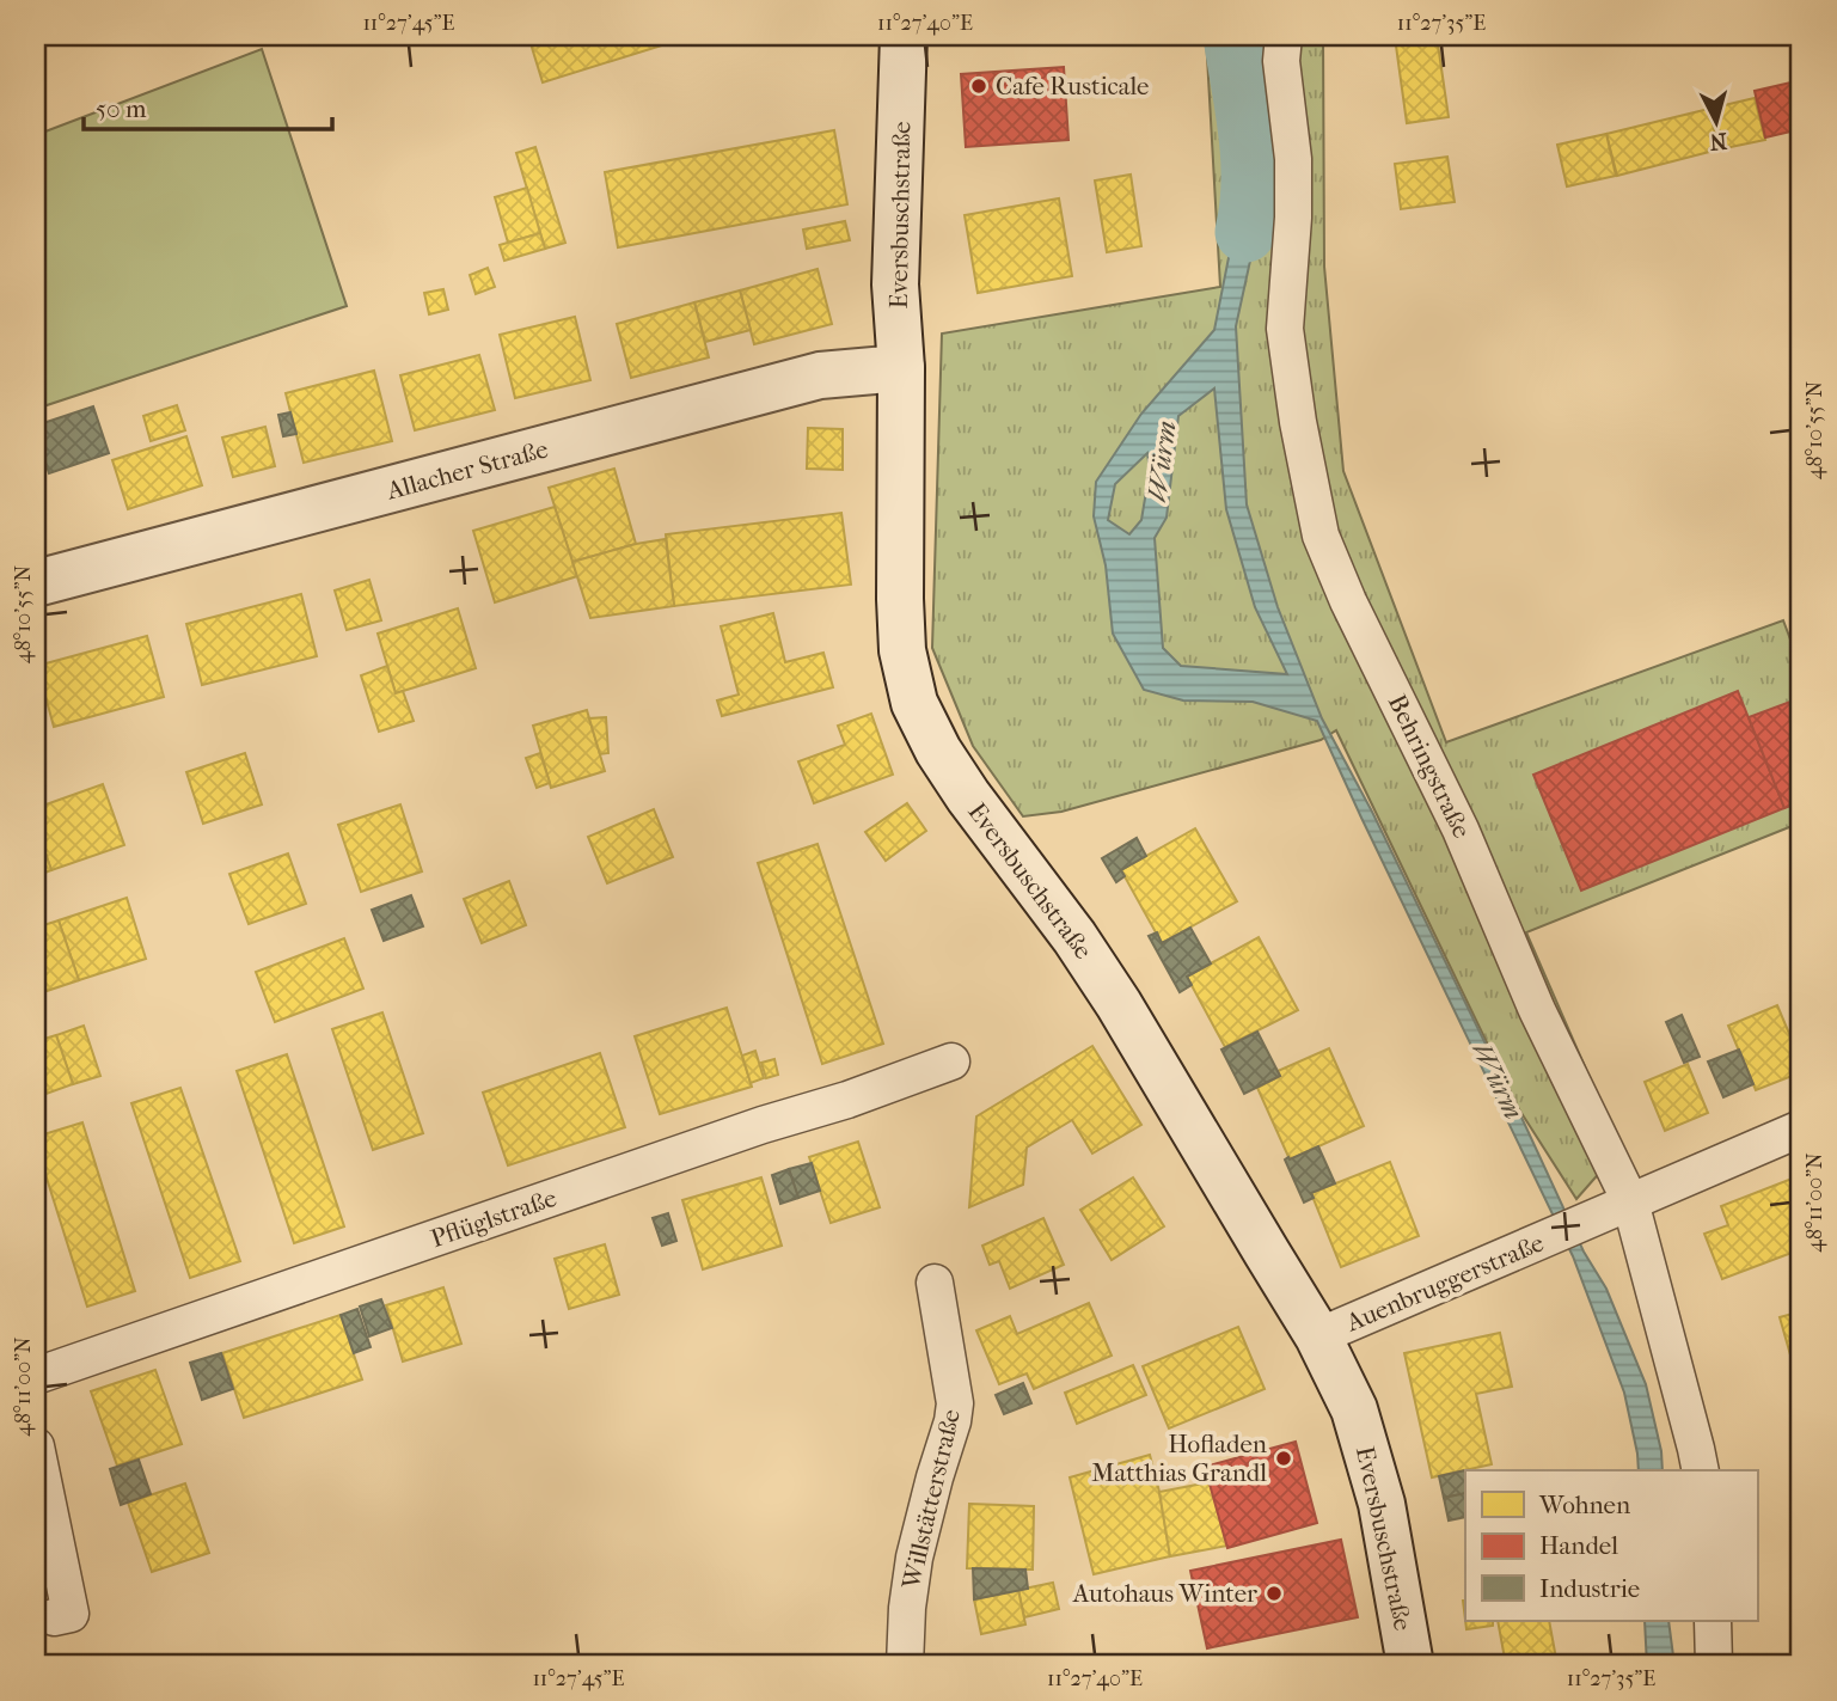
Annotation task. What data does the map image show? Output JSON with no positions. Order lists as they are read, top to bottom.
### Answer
{
  "streets": {
    "main road": ["Eversbuschstraße", "Allacher Straße"],
    "street": [
      "Behringstraße",
      "Pflüglstraße",
      "Auenbruggerstraße",
      "Willstätterstraße"
    ]
  },
  "crossings": [
    ["Eversbuschstraße", "Allacher Straße"],
    ["Eversbuschstraße", "Auenbruggerstraße"],
    ["Behringstraße", "Auenbruggerstraße"]
  ],
  "water": ["Würm"],
  "places": ["Cafe Rusticale", "Hofladen Matthias Grandl", "Autohaus Winter"],
  "legend": ["Wohnen", "Handel", "Industrie"],
  "scale_bar": "50 m",
  "north": "bottom",
  "coordinates": [
    "11°27'45\"E",
    "11°27'40\"E",
    "11°27'35\"E",
    "48°10'55\"N",
    "48°11'00\"N"
  ]
}
